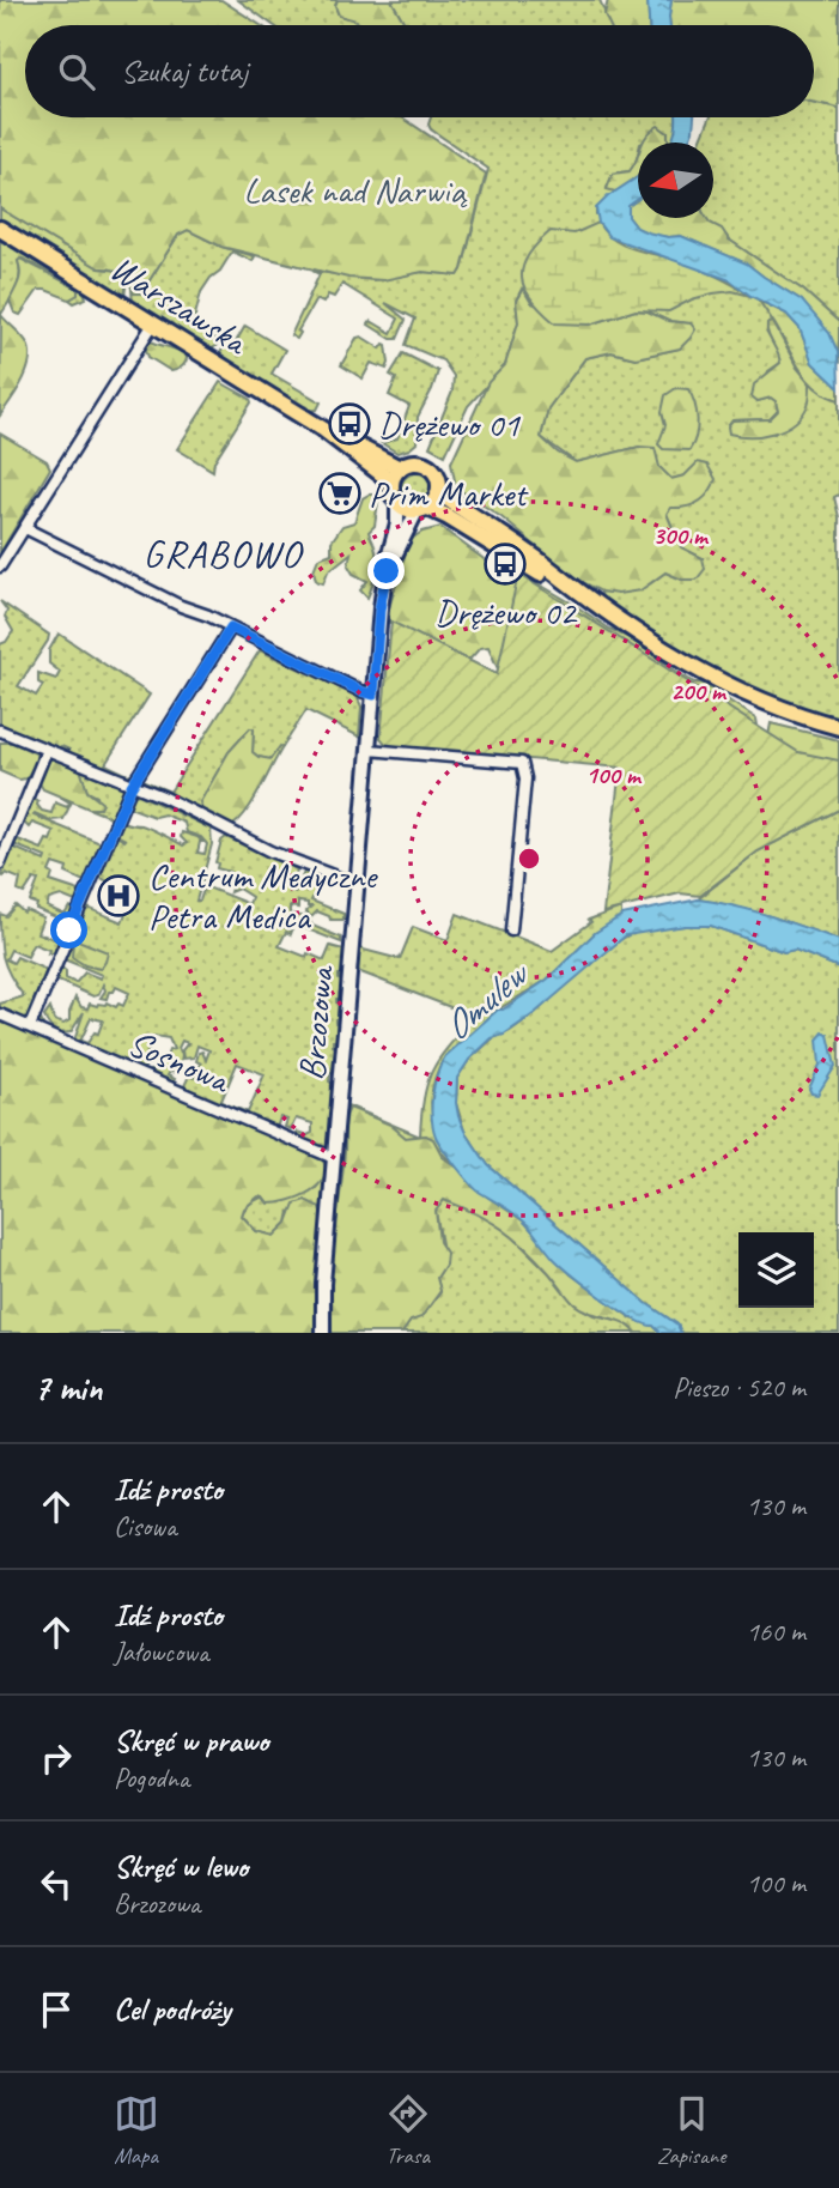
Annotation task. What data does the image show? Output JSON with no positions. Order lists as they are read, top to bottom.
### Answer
{
  "streets": {
    "main road": ["Warszawska", "Brzozowa"],
    "street": ["Sosnowa"]
  },
  "crossings": [
    ["Warszawska", "Brzozowa"],
    ["Brzozowa", "Sosnowa"]
  ],
  "districts": ["GRABOWO"],
  "water": ["Omulew"],
  "parks": ["Lasek nad Narwią"],
  "places": {
    "bus stop": ["Drężewo 01", "Drężewo 02"],
    "supermarket": ["Prim Market"],
    "hospital": ["Centrum Medyczne Petra Medica"]
  },
  "north": "left",
  "page": {
    "search": "Szukaj tutaj",
    "heading": ["7 min", "Pieszo · 520 m"],
    "list": [
      ["Idź prosto", "Cisowa", "130 m"],
      ["Idź prosto", "Jałowcowa", "160 m"],
      ["Skręć w prawo", "Pogodna", "130 m"],
      ["Skręć w lewo", "Brzozowa", "100 m"],
      "Cel podróży"
    ],
    "nav": ["Mapa", "Trasa", "Zapisane"]
  },
  "rings": ["300 m", "200 m", "100 m"]
}
